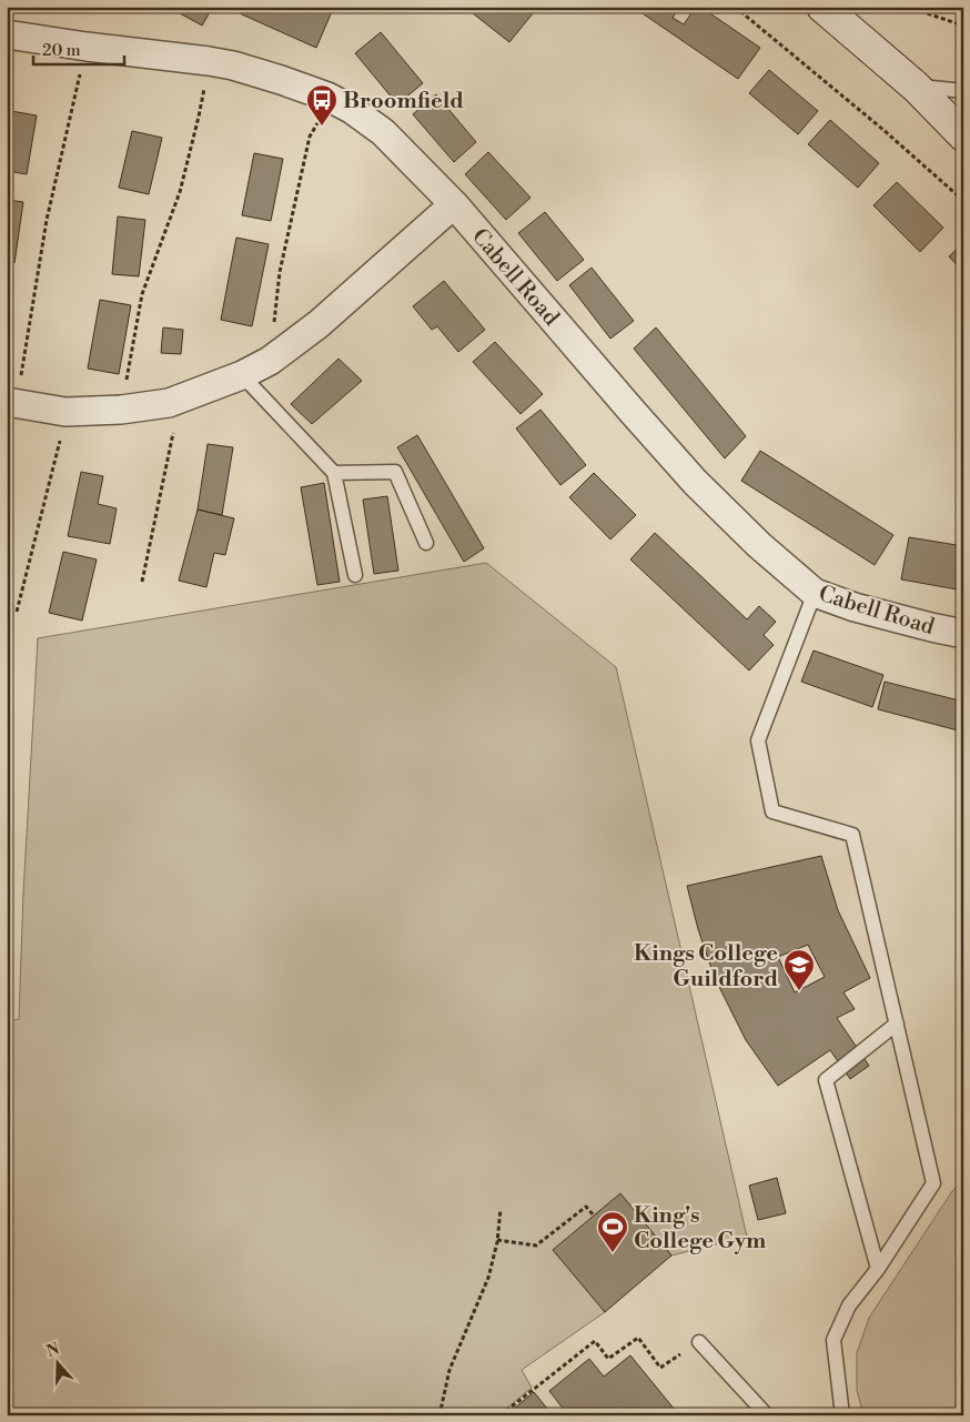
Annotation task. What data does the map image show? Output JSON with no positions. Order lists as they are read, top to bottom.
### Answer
{
  "streets": {
    "street": ["Cabell Road"]
  },
  "places": {
    "bus stop": ["Broomfield"],
    "school or university": ["Kings College Guildford"],
    "sports": ["King's College Gym"]
  },
  "scale_bar": "20 m",
  "north": "top"
}
